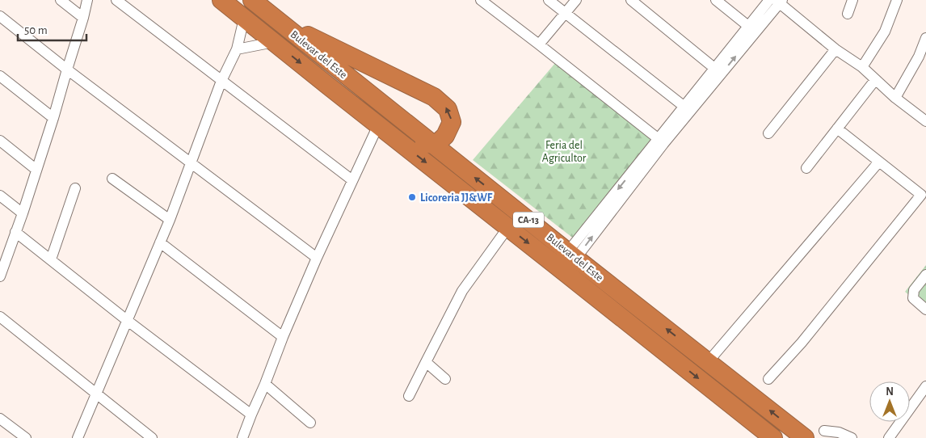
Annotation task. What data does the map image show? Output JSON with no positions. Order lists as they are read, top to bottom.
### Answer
{
  "streets": {
    "highway": ["Bulevar del Este", "CA-13"]
  },
  "parks": ["Feria del Agricultor"],
  "places": ["Licoreria JJ&WF"],
  "scale_bar": "50 m",
  "north": "top"
}
